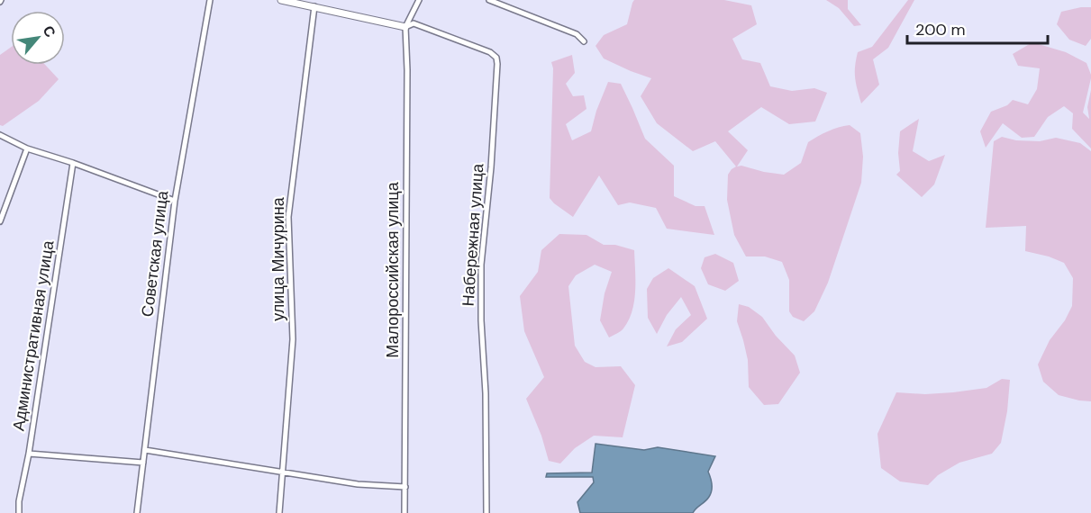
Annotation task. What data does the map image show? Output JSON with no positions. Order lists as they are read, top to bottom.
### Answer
{
  "streets": {
    "street": [
      "Набережная улица",
      "Советская улица",
      "улица Мичурина",
      "Малороссийская улица",
      "Административная улица"
    ]
  },
  "crossings": [
    ["Набережная улица", "Малороссийская улица"]
  ],
  "scale_bar": "200 m",
  "north": "top right"
}
